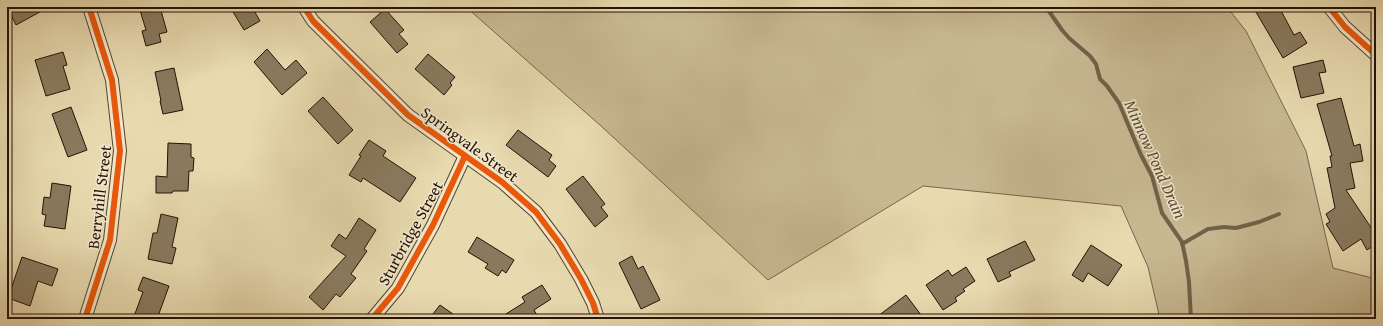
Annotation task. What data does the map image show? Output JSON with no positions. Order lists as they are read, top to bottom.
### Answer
{
  "streets": {
    "street": ["Springvale Street", "Berryhill Street", "Sturbridge Street"]
  },
  "crossings": [
    ["Springvale Street", "Sturbridge Street"]
  ],
  "water": ["Minnow Pond Drain"]
}
